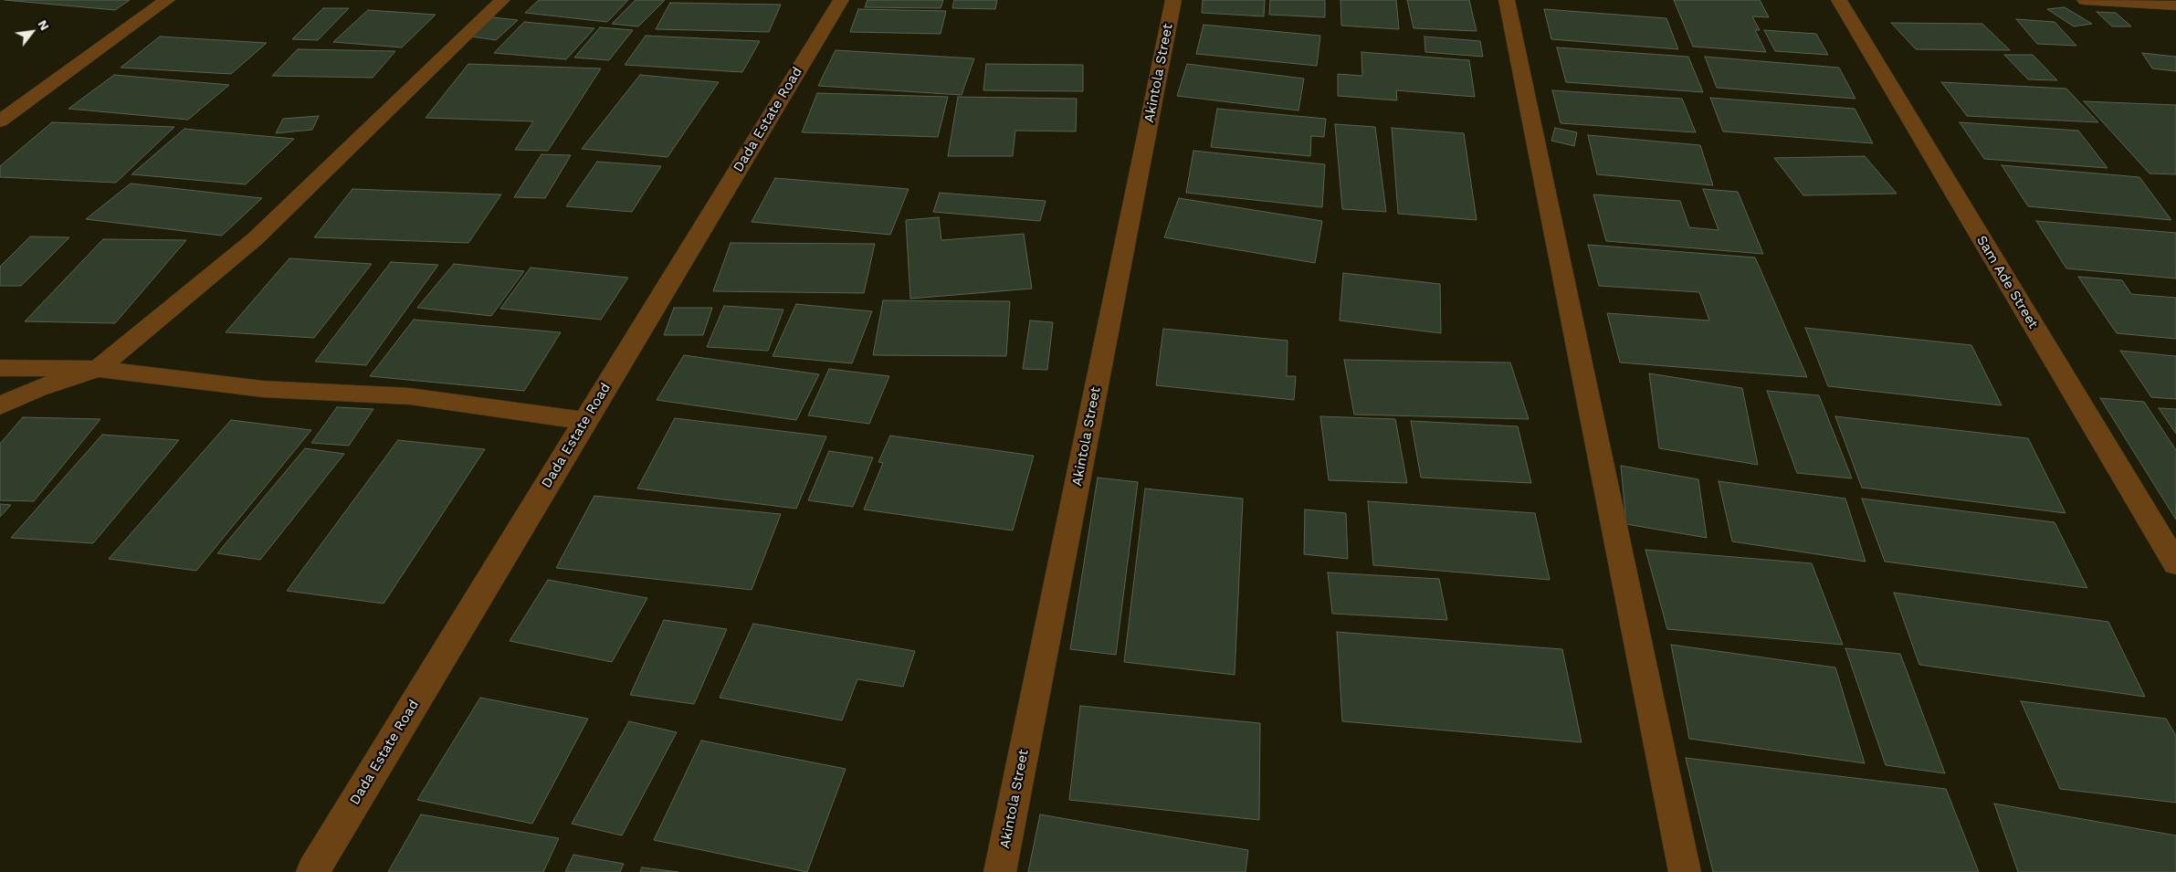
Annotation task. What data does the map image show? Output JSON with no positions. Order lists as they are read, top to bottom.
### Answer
{
  "streets": {
    "street": ["Akintola Street", "Dada Estate Road", "Sam Ade Street"]
  },
  "north": "top right"
}
